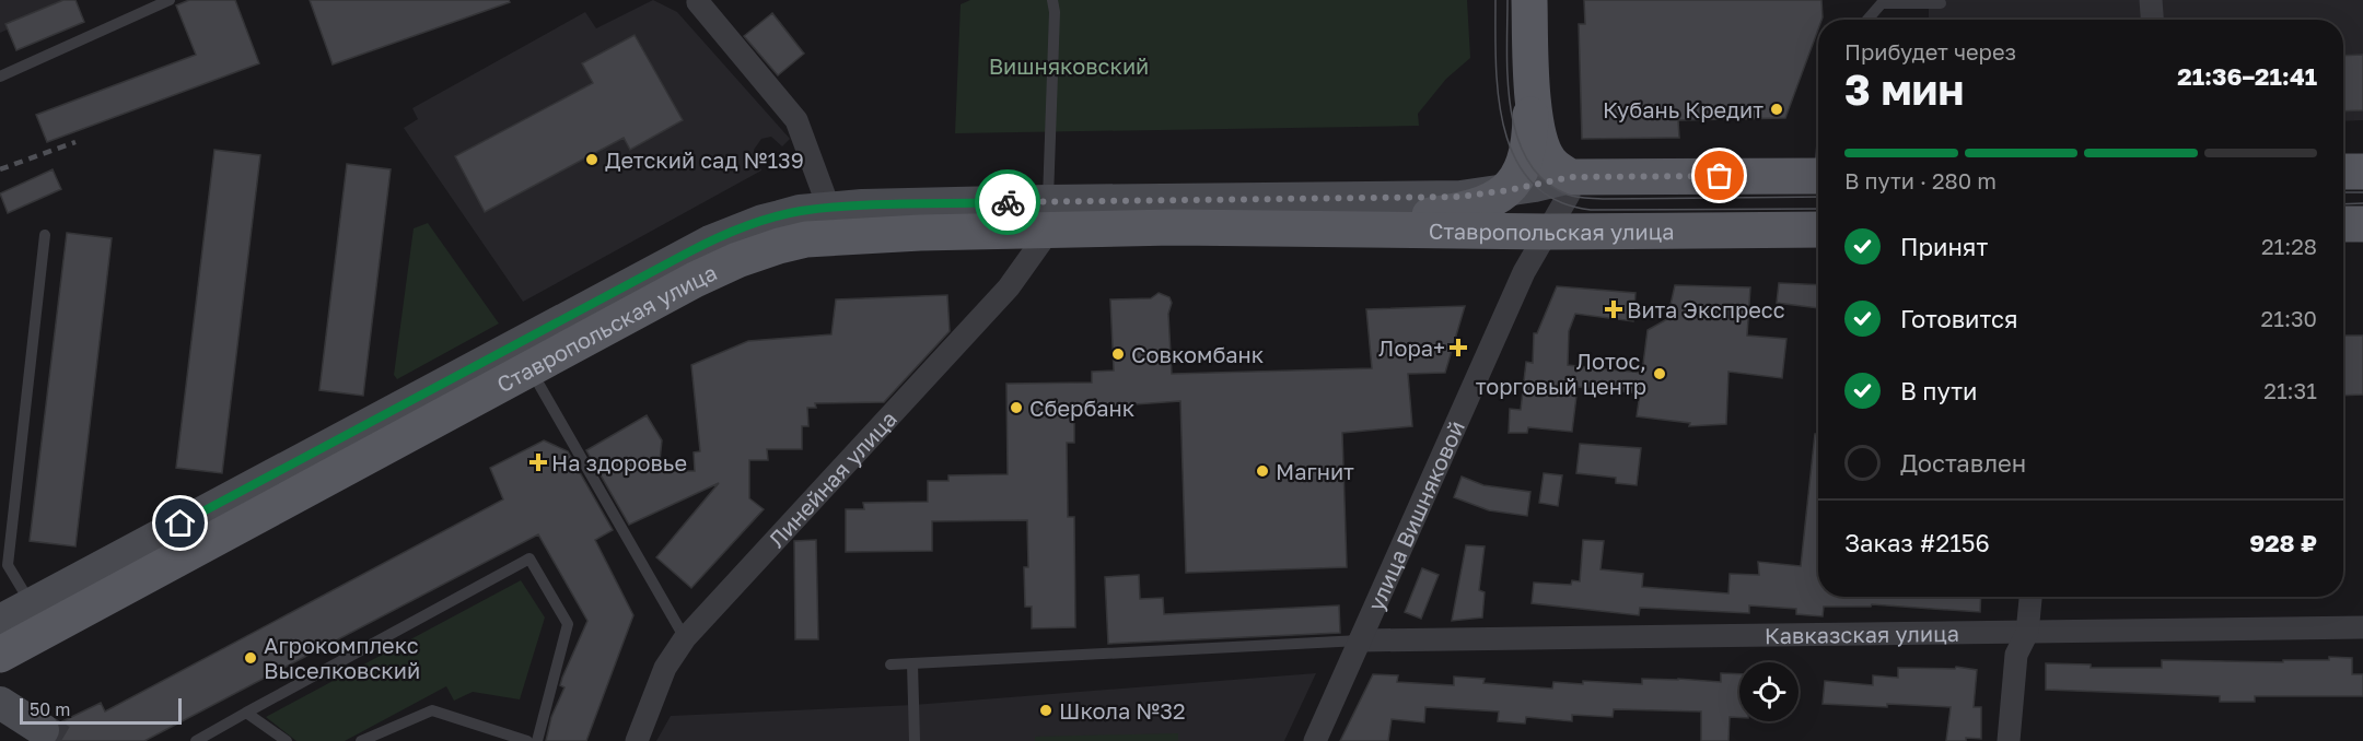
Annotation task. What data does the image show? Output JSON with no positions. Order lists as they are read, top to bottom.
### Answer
{
  "streets": {
    "main road": ["Ставропольская улица"],
    "street": ["Линейная улица", "улица Вишняковой", "Кавказская улица"]
  },
  "crossings": [
    ["Ставропольская улица", "Линейная улица"],
    ["Ставропольская улица", "улица Вишняковой"],
    ["улица Вишняковой", "Кавказская улица"]
  ],
  "parks": ["Вишняковский"],
  "places": {
    "other": [
      "Кубань Кредит",
      "Детский сад №139",
      "Совкомбанк",
      "Лотос, торговый центр",
      "Сбербанк",
      "Магнит",
      "Агрокомплекс Выселковский",
      "Школа №32"
    ],
    "health": ["Вита Экспресс", "Лора+", "На здоровье"]
  },
  "scale_bar": "50 m",
  "page": {
    "heading": ["3 мин", "Прибудет через", "21:36–21:41"],
    "panel": ["Заказ #2156", "928 ₽"],
    "bar": "В пути · 280 m",
    "list": [
      ["Принят", "21:28"],
      ["Готовится", "21:30"],
      ["В пути", "21:31"],
      "Доставлен"
    ],
    "scale": "50 m"
  }
}
